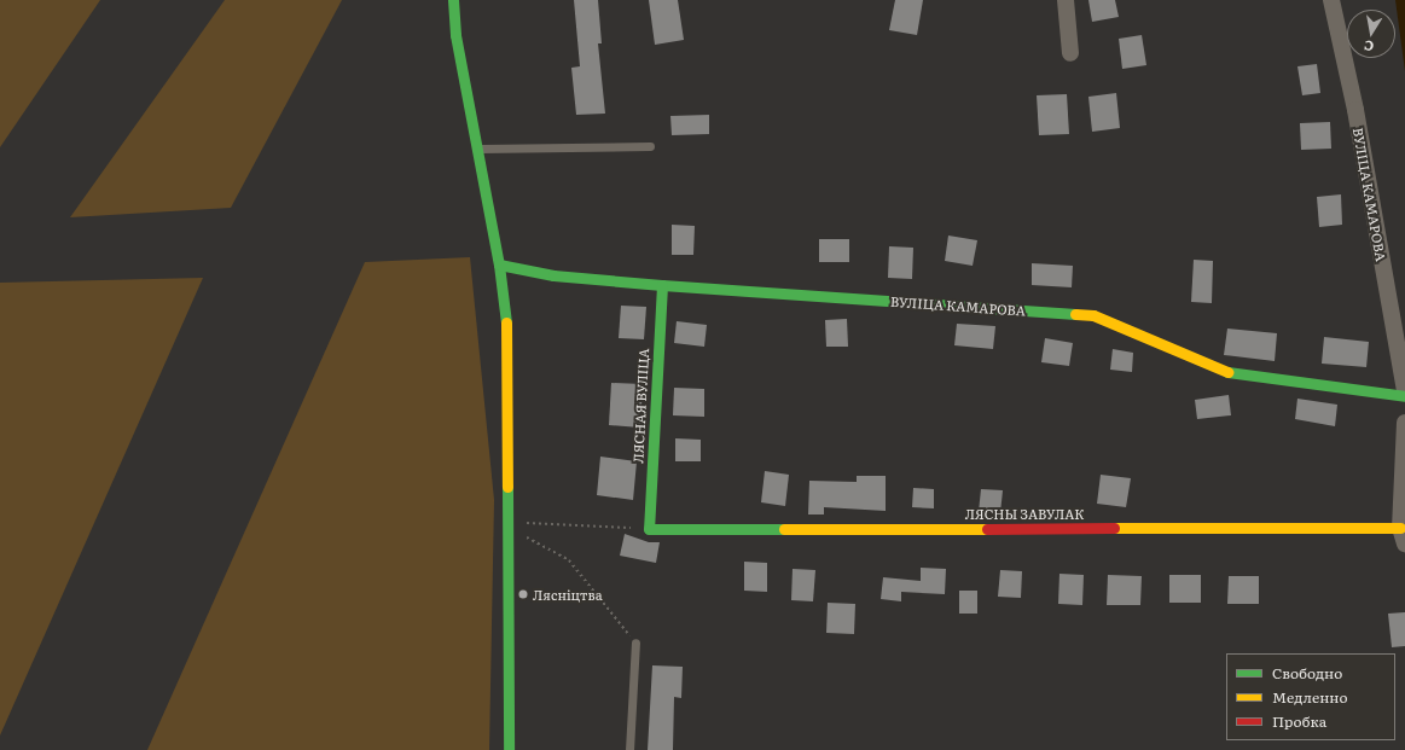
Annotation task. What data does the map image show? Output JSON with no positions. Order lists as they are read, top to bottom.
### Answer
{
  "streets": {
    "street": ["ВУЛІЦА КАМАРОВА", "ЛЯСНАЯ ВУЛІЦА", "ЛЯСНЫ ЗАВУЛАК"]
  },
  "crossings": [
    ["ВУЛІЦА КАМАРОВА", "ЛЯСНАЯ ВУЛІЦА"],
    ["ЛЯСНАЯ ВУЛІЦА", "ЛЯСНЫ ЗАВУЛАК"]
  ],
  "places": ["Лясніцтва"],
  "legend": ["Свободно", "Медленно", "Пробка"],
  "north": "bottom"
}
